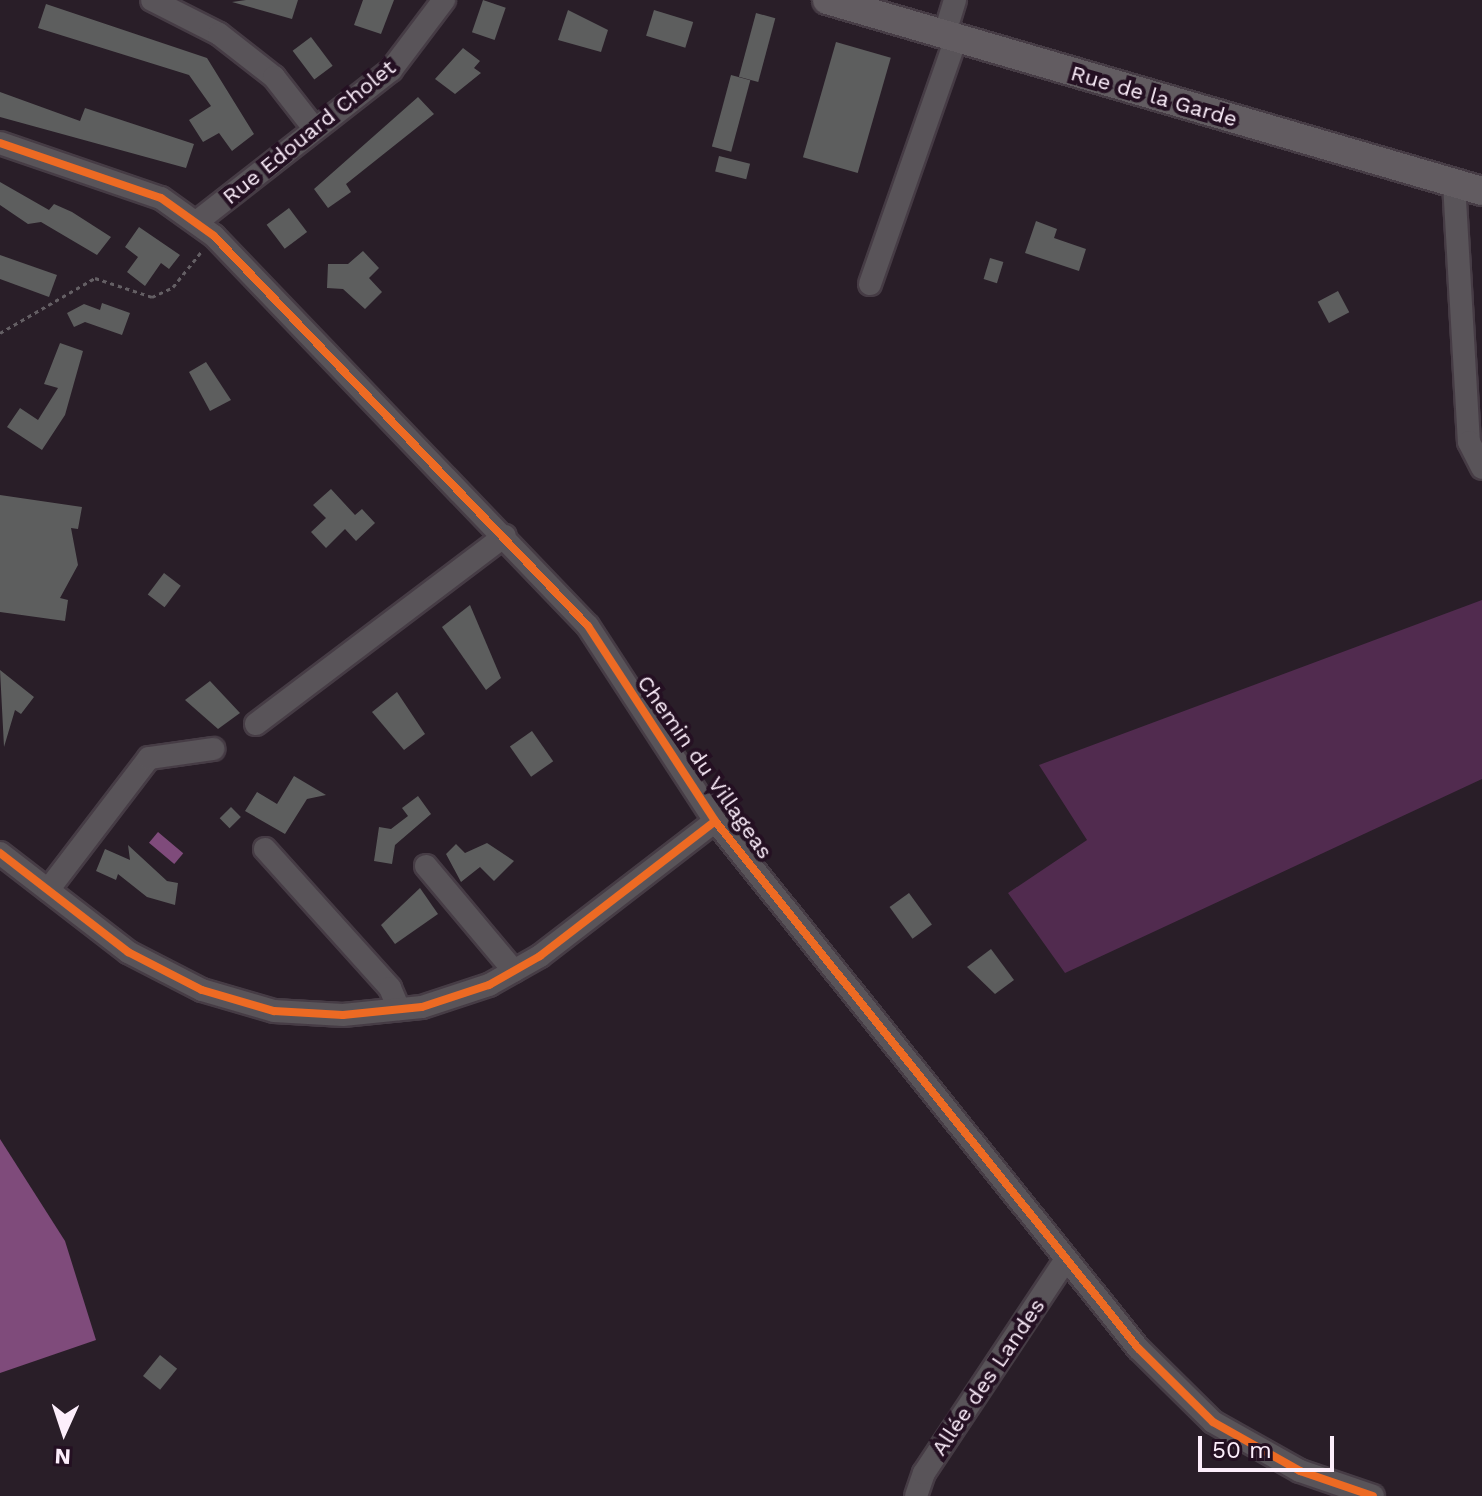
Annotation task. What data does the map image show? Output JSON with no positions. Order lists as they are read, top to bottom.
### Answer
{
  "streets": {
    "main road": ["Rue de la Garde"],
    "street": ["Rue Edouard Cholet", "Chemin du Villageas", "Allée des Landes"]
  },
  "crossings": [
    ["Rue Edouard Cholet", "Chemin du Villageas"],
    ["Chemin du Villageas", "Allée des Landes"]
  ],
  "scale_bar": "50 m",
  "north": "bottom"
}
